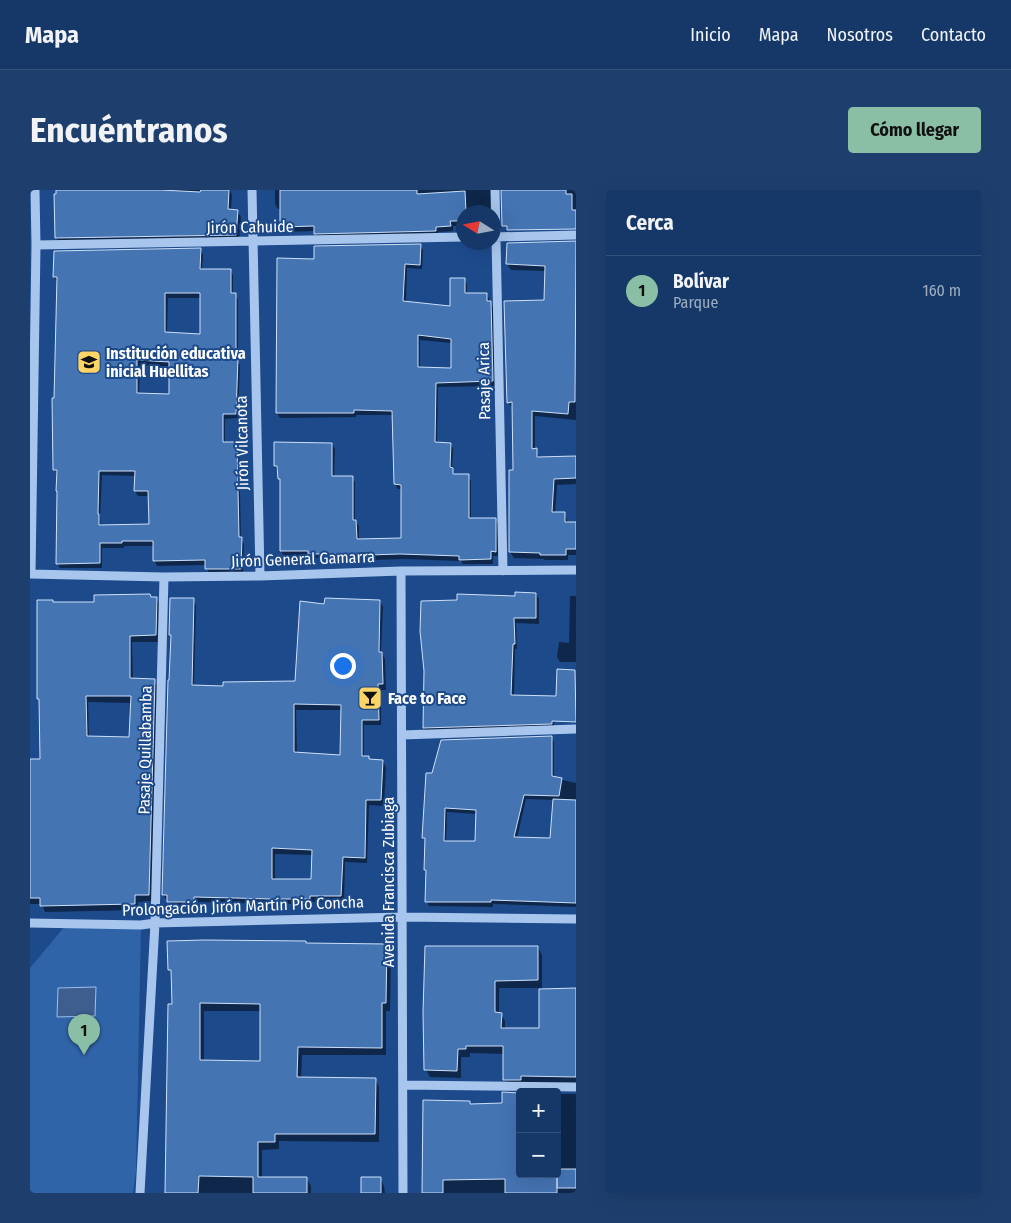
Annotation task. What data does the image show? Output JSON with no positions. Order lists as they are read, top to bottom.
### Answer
{
  "streets": {
    "street": [
      "Jirón Cahuide",
      "Pasaje Arica",
      "Jirón Vilcanota",
      "Jirón General Gamarra",
      "Pasaje Quillabamba",
      "Avenida Francisca Zubiaga",
      "Prolongación Jirón Martín Pio Concha"
    ]
  },
  "crossings": [
    ["Jirón Cahuide", "Jirón Vilcanota"],
    ["Pasaje Arica", "Jirón General Gamarra"],
    ["Jirón Vilcanota", "Jirón General Gamarra"],
    ["Jirón General Gamarra", "Pasaje Quillabamba"],
    ["Jirón General Gamarra", "Avenida Francisca Zubiaga"],
    ["Pasaje Quillabamba", "Prolongación Jirón Martín Pio Concha"],
    ["Avenida Francisca Zubiaga", "Prolongación Jirón Martín Pio Concha"]
  ],
  "places": {
    "school or university": ["Institución educativa inicial Huellitas"],
    "bar": ["Face to Face"]
  },
  "north": "left",
  "page": {
    "header": "Mapa",
    "nav": [
      "Inicio",
      "Mapa",
      "Nosotros",
      "Contacto"
    ],
    "buttons": "Cómo llegar",
    "title": "Encuéntranos",
    "heading": "Cerca",
    "list": [
      {
        "mark": "1",
        "name": "Bolívar",
        "note": "Parque",
        "value": "160 m"
      }
    ],
    "pins": "1",
    "map_buttons": ["+", "−"]
  }
}
